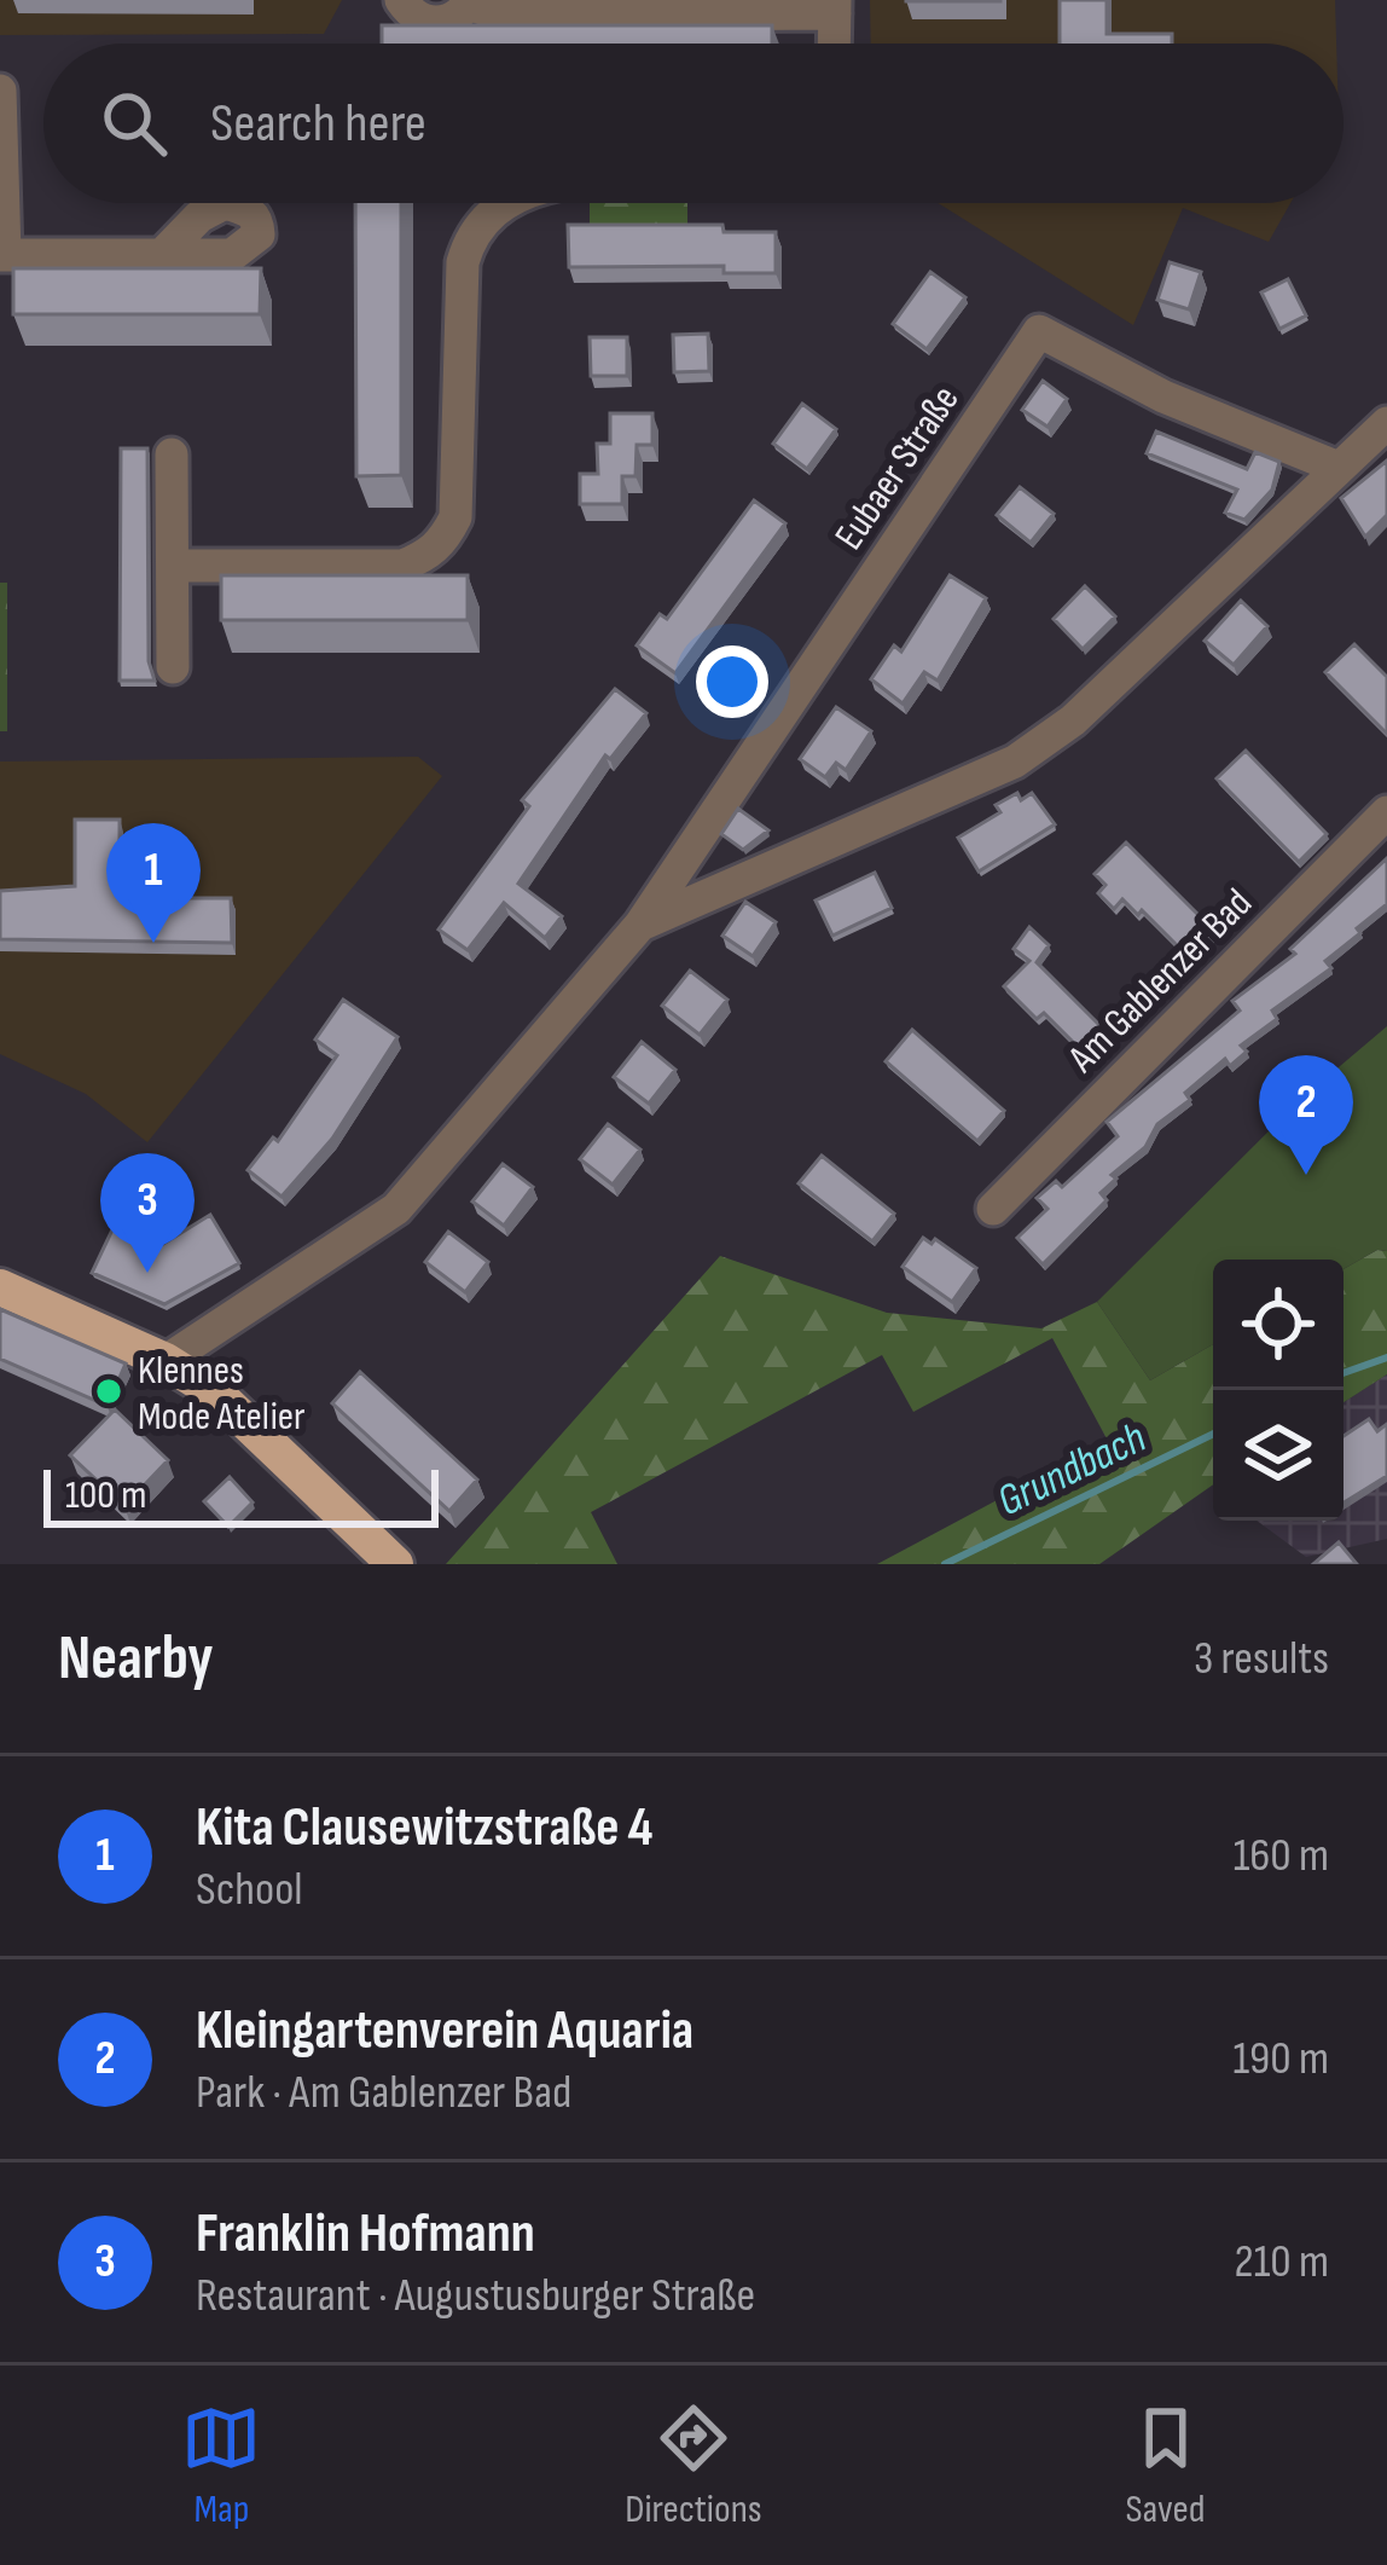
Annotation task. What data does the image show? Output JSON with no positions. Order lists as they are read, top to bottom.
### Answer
{
  "streets": {
    "street": ["Eubaer Straße", "Am Gablenzer Bad"]
  },
  "water": ["Grundbach"],
  "places": ["Klennes Mode Atelier"],
  "scale_bar": "100 m",
  "page": {
    "search": "Search here",
    "pins": ["1", "2", "3"],
    "scale": "100 m",
    "heading": ["Nearby", "3 results"],
    "list": [
      {
        "mark": "1",
        "name": "Kita Clausewitzstraße 4",
        "note": "School",
        "value": "160 m"
      },
      {
        "mark": "2",
        "name": "Kleingartenverein Aquaria",
        "note": "Park · Am Gablenzer Bad",
        "value": "190 m"
      },
      {
        "mark": "3",
        "name": "Franklin Hofmann",
        "note": "Restaurant · Augustusburger Straße",
        "value": "210 m"
      }
    ],
    "nav": ["Map", "Directions", "Saved"]
  }
}
